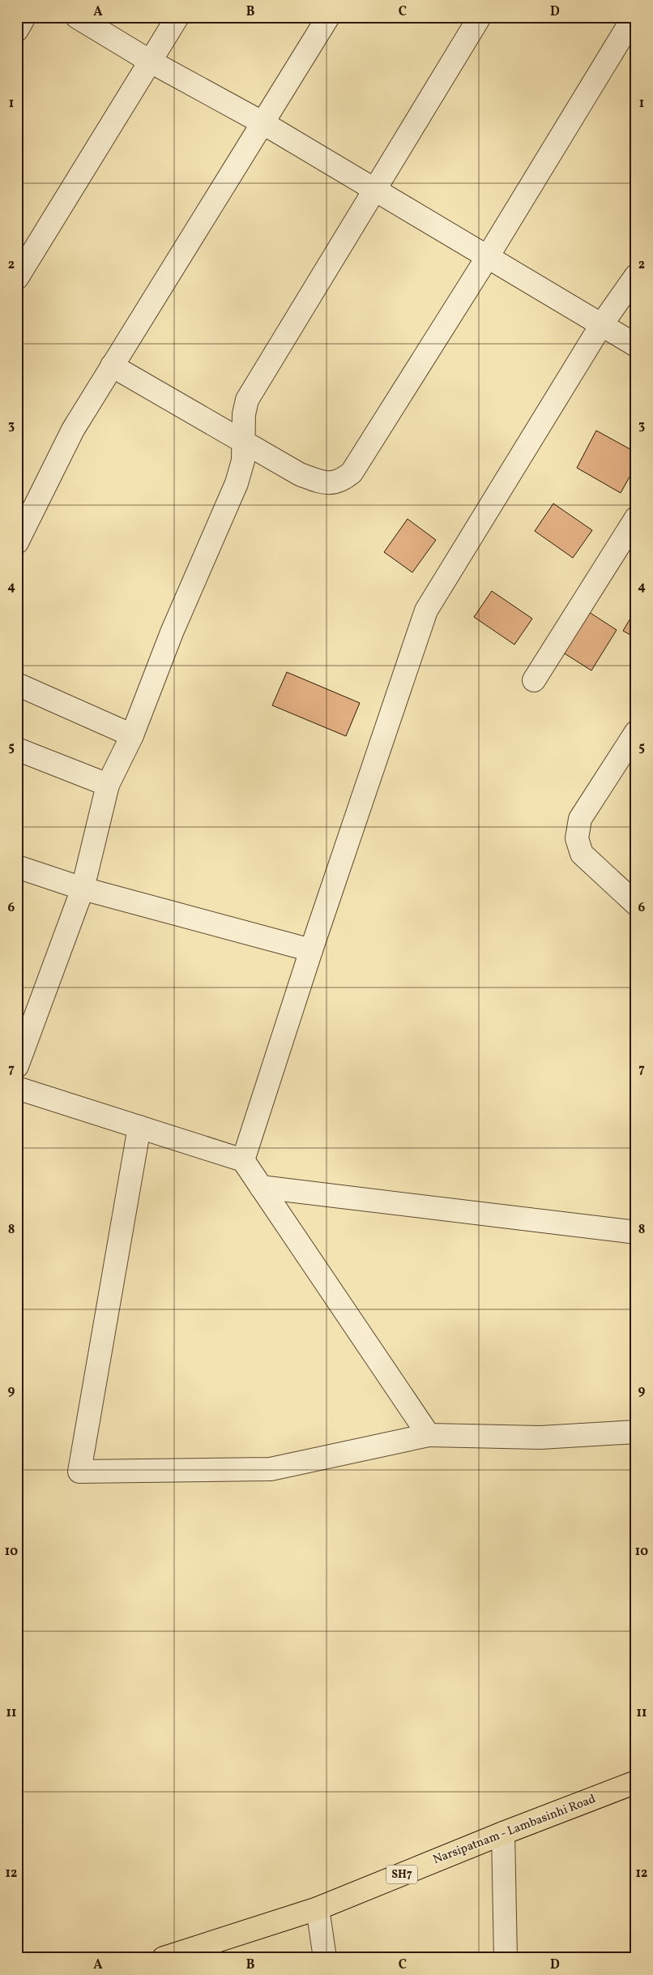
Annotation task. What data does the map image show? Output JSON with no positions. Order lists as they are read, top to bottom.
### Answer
{
  "streets": {
    "main road": ["Narsipatnam - Lambasinhi Road", "SH7"]
  },
  "grid": {
    "columns": [
      "A",
      "B",
      "C",
      "D"
    ],
    "rows": [
      "1",
      "2",
      "3",
      "4",
      "5",
      "6",
      "7",
      "8",
      "9",
      "10",
      "11",
      "12"
    ]
  }
}
